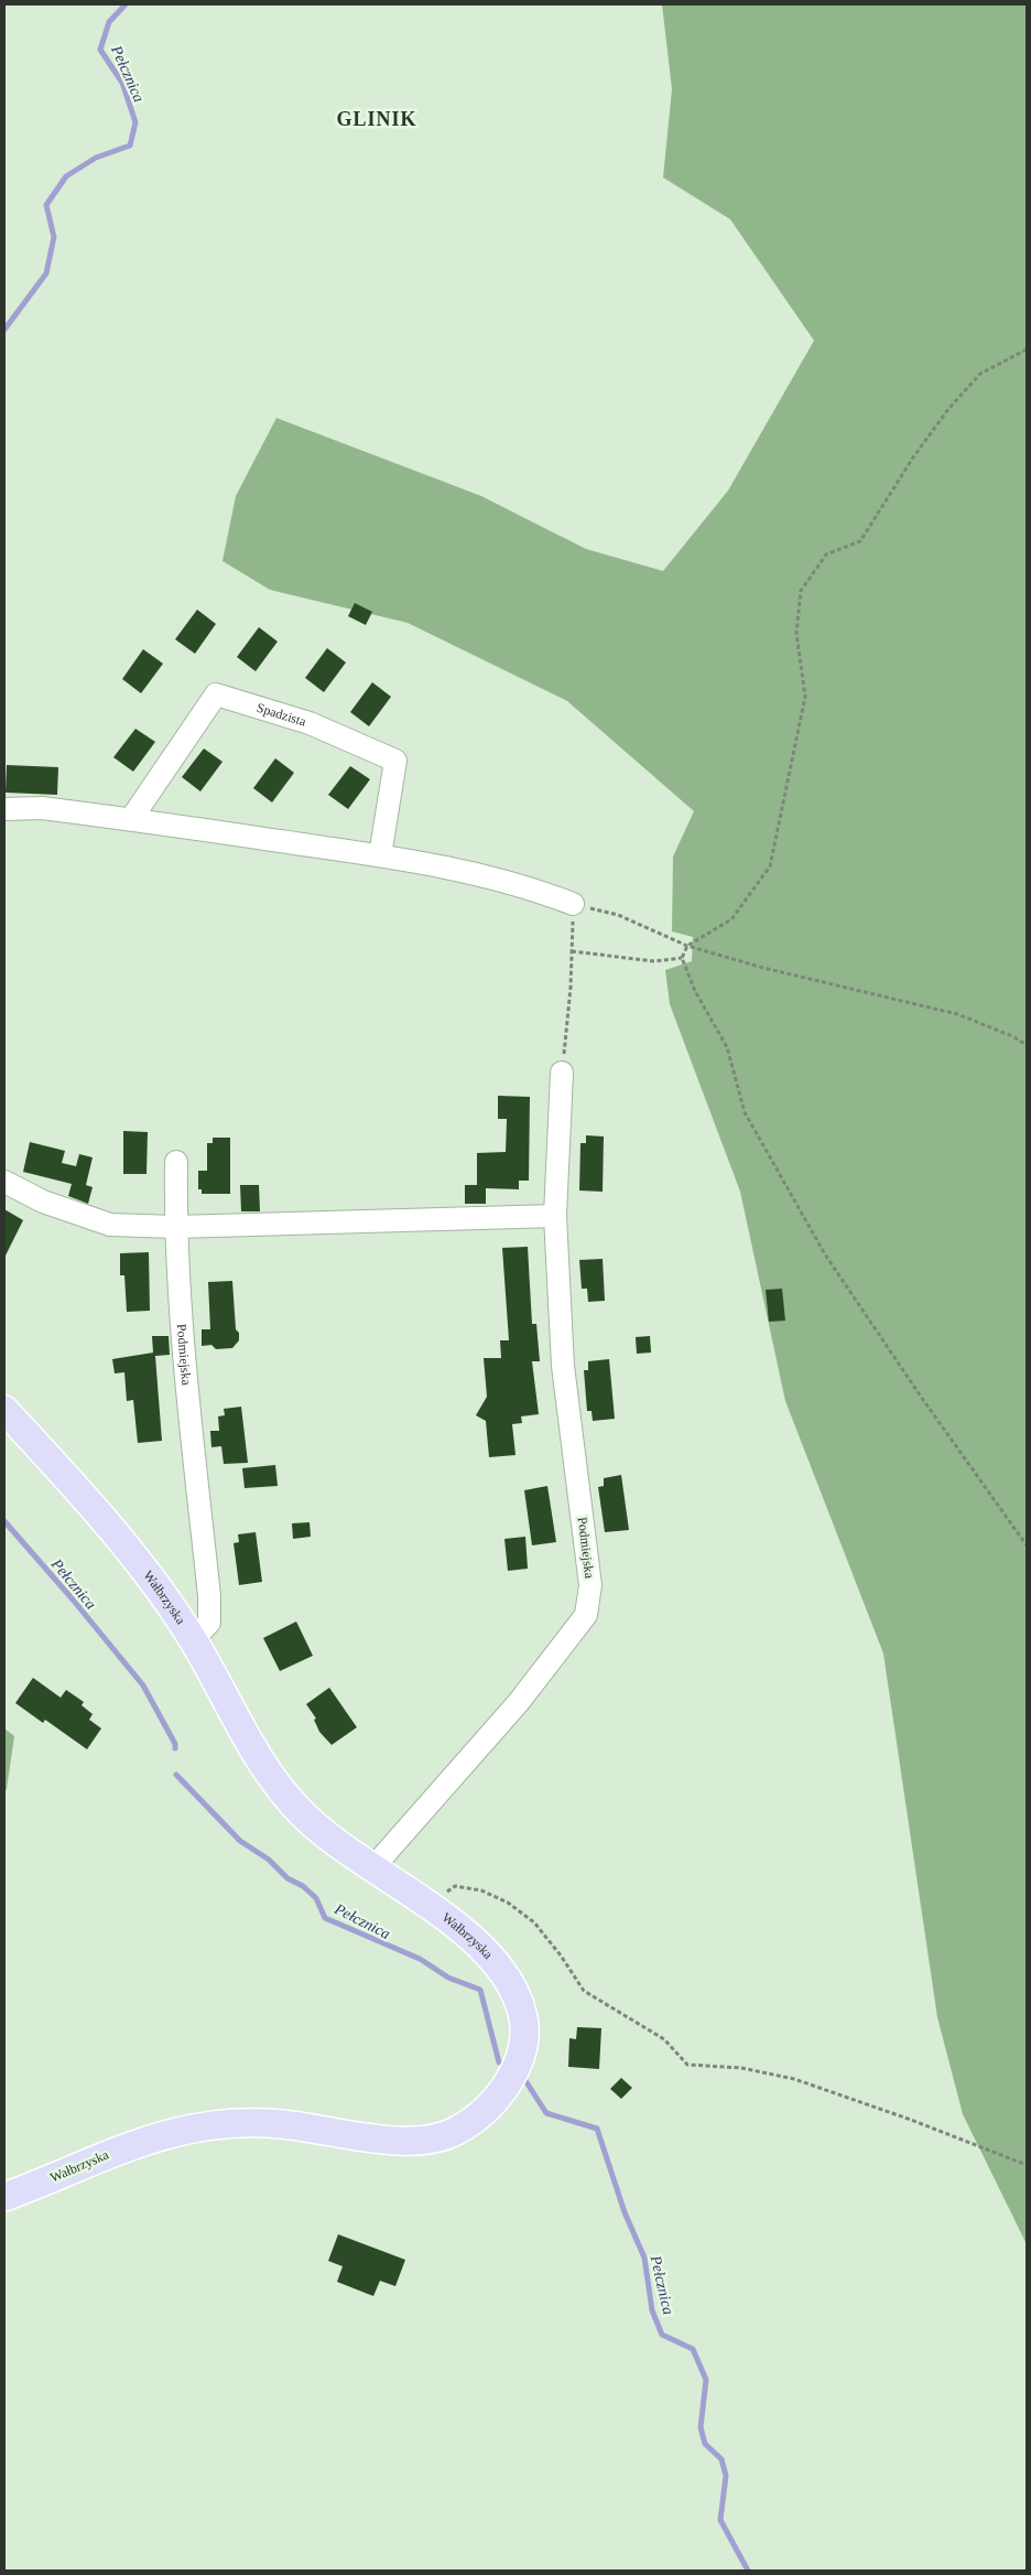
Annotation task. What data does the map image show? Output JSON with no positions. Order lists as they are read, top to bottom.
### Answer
{
  "streets": {
    "main road": ["Wałbrzyska"],
    "street": ["Spadzista", "Podmiejska"]
  },
  "crossings": [
    ["Podmiejska", "Wałbrzyska"]
  ],
  "districts": ["GLINIK"],
  "water": ["Pełcznica"]
}
